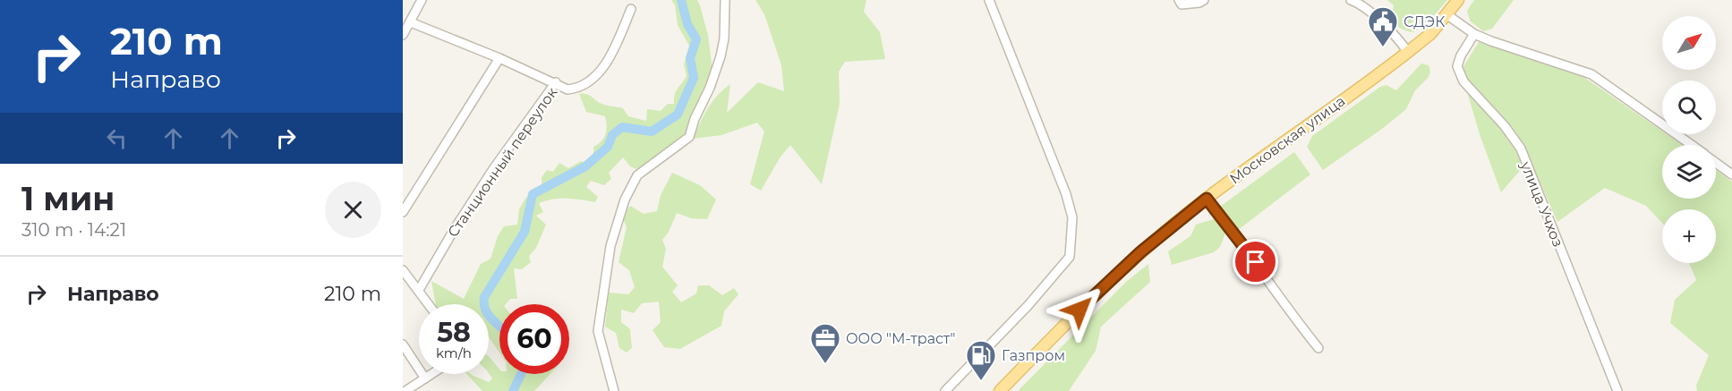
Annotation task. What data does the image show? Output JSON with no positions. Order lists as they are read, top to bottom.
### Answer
{
  "streets": {
    "main road": ["Московская улица"],
    "street": ["Станционный переулок", "улица Учхоз"]
  },
  "places": {
    "public building": ["СДЭК"],
    "office": ["ООО \"М-траст\""],
    "fuel station": ["Газпром"]
  },
  "north": "top right",
  "page": {
    "turn": ["210 m", "Направо"],
    "map_buttons": "+",
    "heading": ["1 мин", "310 m · 14:21"],
    "list": [
      {
        "name": "Направо",
        "value": "210 m"
      }
    ],
    "speed": "58 km/h",
    "limit": "60"
  }
}
